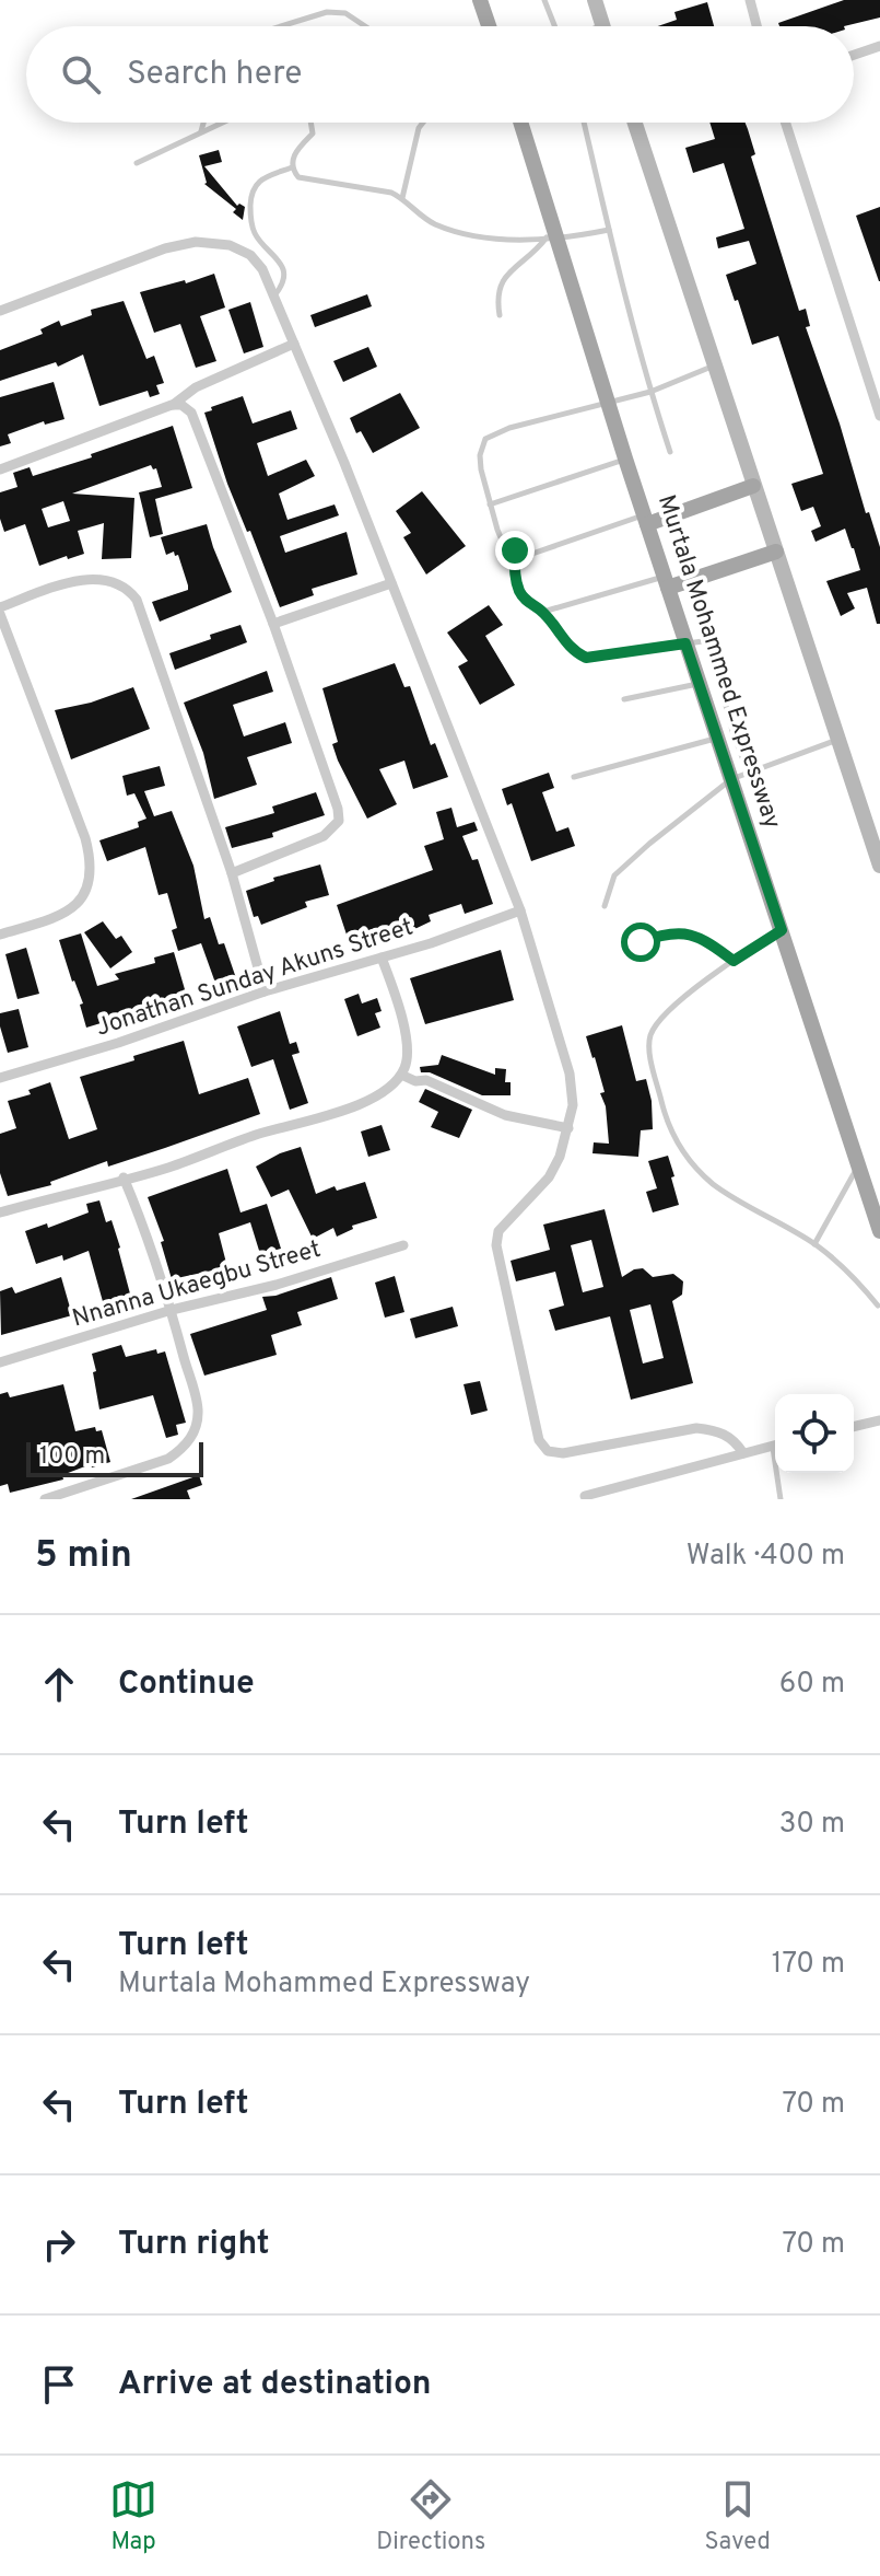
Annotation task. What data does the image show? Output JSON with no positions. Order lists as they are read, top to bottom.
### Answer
{
  "streets": {
    "main road": ["Murtala Mohammed Expressway"],
    "street": ["Jonathan Sunday Akuns Street", "Nnanna Ukaegbu Street"]
  },
  "scale_bar": "100 m",
  "page": {
    "search": "Search here",
    "scale": "100 m",
    "heading": ["5 min", "Walk · 400 m"],
    "list": [
      ["Continue", "60 m"],
      ["Turn left", "30 m"],
      ["Turn left", "Murtala Mohammed Expressway", "170 m"],
      ["Turn left", "70 m"],
      ["Turn right", "70 m"],
      "Arrive at destination"
    ],
    "nav": ["Map", "Directions", "Saved"]
  }
}
